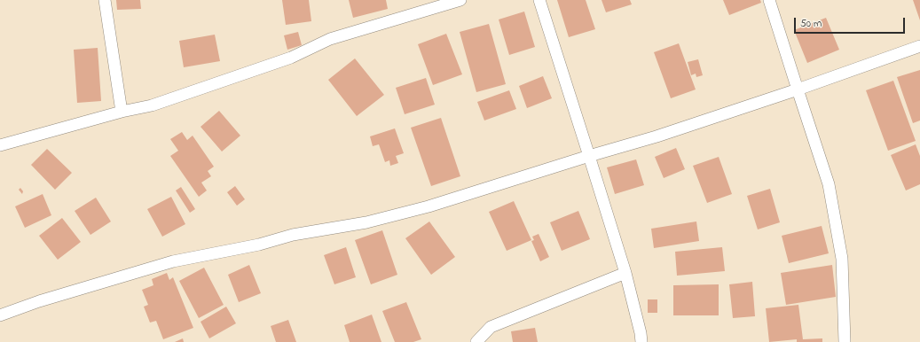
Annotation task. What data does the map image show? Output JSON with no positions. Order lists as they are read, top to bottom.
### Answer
{
  "scale_bar": "50 m"
}
